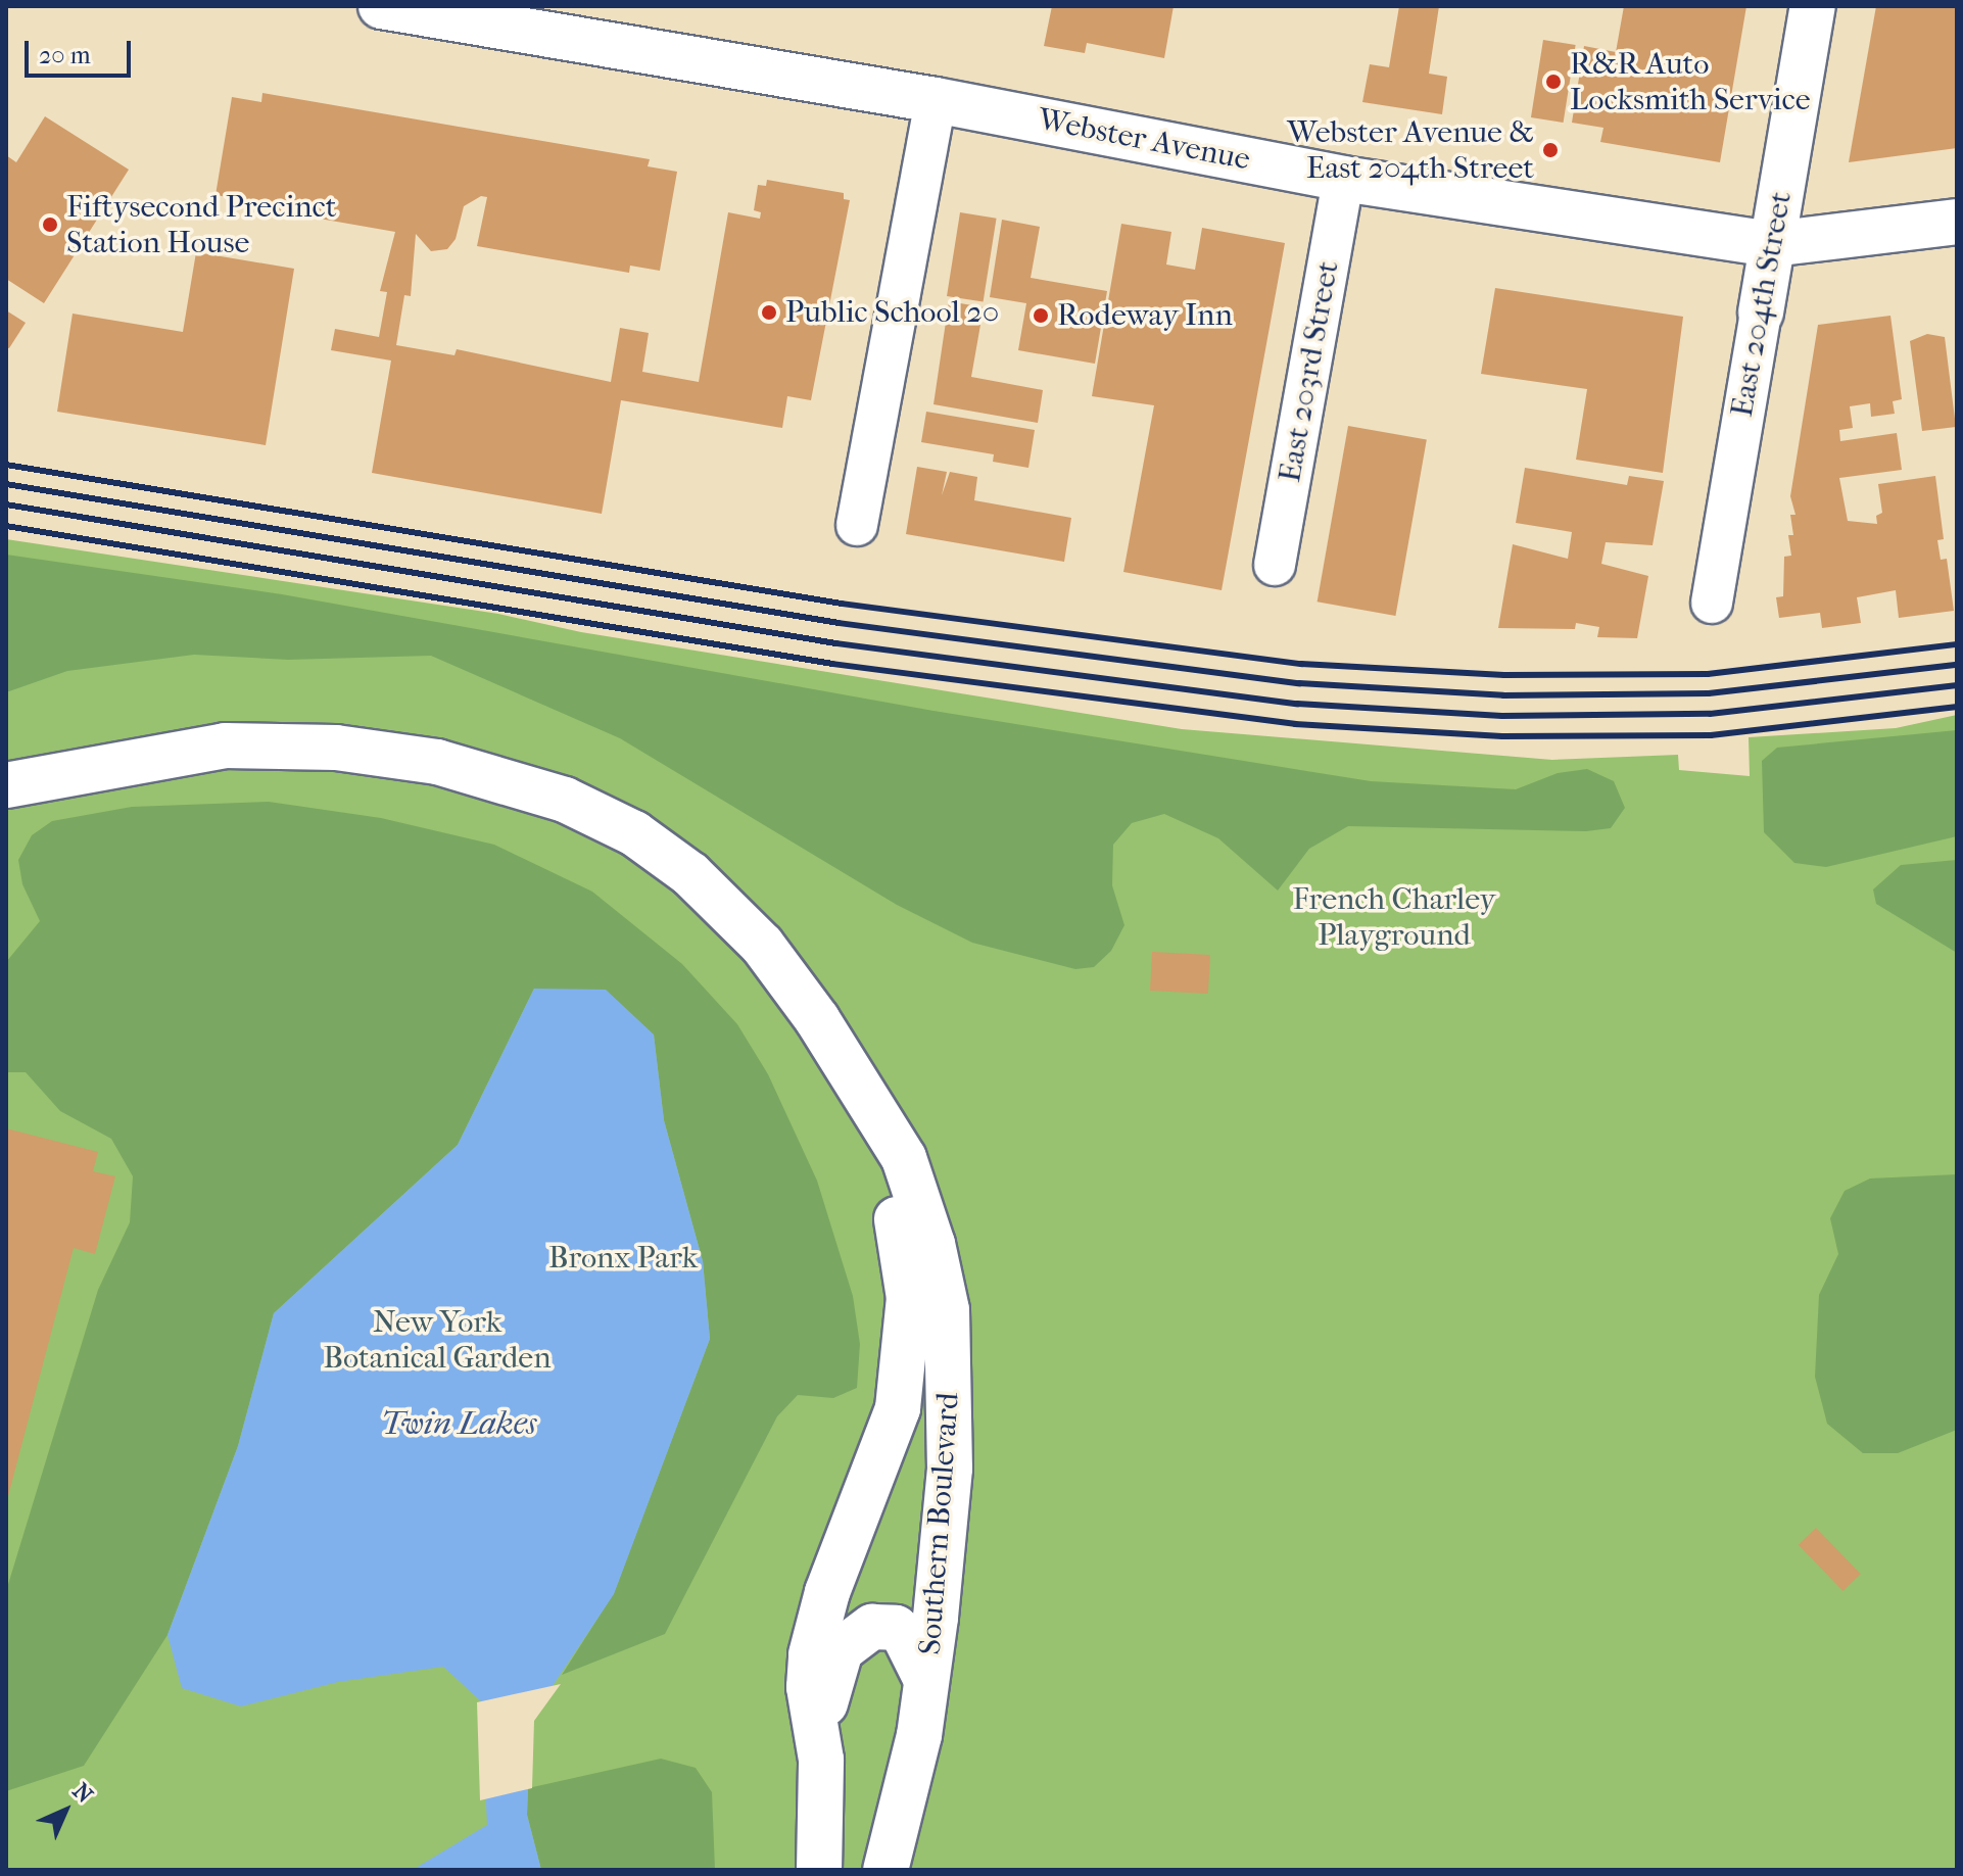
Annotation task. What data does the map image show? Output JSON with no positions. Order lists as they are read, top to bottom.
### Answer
{
  "streets": {
    "main road": ["Webster Avenue", "East 204th Street", "Southern Boulevard"],
    "street": ["East 203rd Street"]
  },
  "crossings": [
    ["Webster Avenue", "East 204th Street"],
    ["Webster Avenue", "East 203rd Street"]
  ],
  "water": ["Twin Lakes"],
  "parks": ["French Charley Playground", "Bronx Park", "New York Botanical Garden"],
  "places": [
    "R&R Auto Locksmith Service",
    "Webster Avenue & East 204th Street",
    "Fiftysecond Precinct Station House",
    "Public School 20",
    "Rodeway Inn"
  ],
  "scale_bar": "20 m",
  "north": "top right"
}
